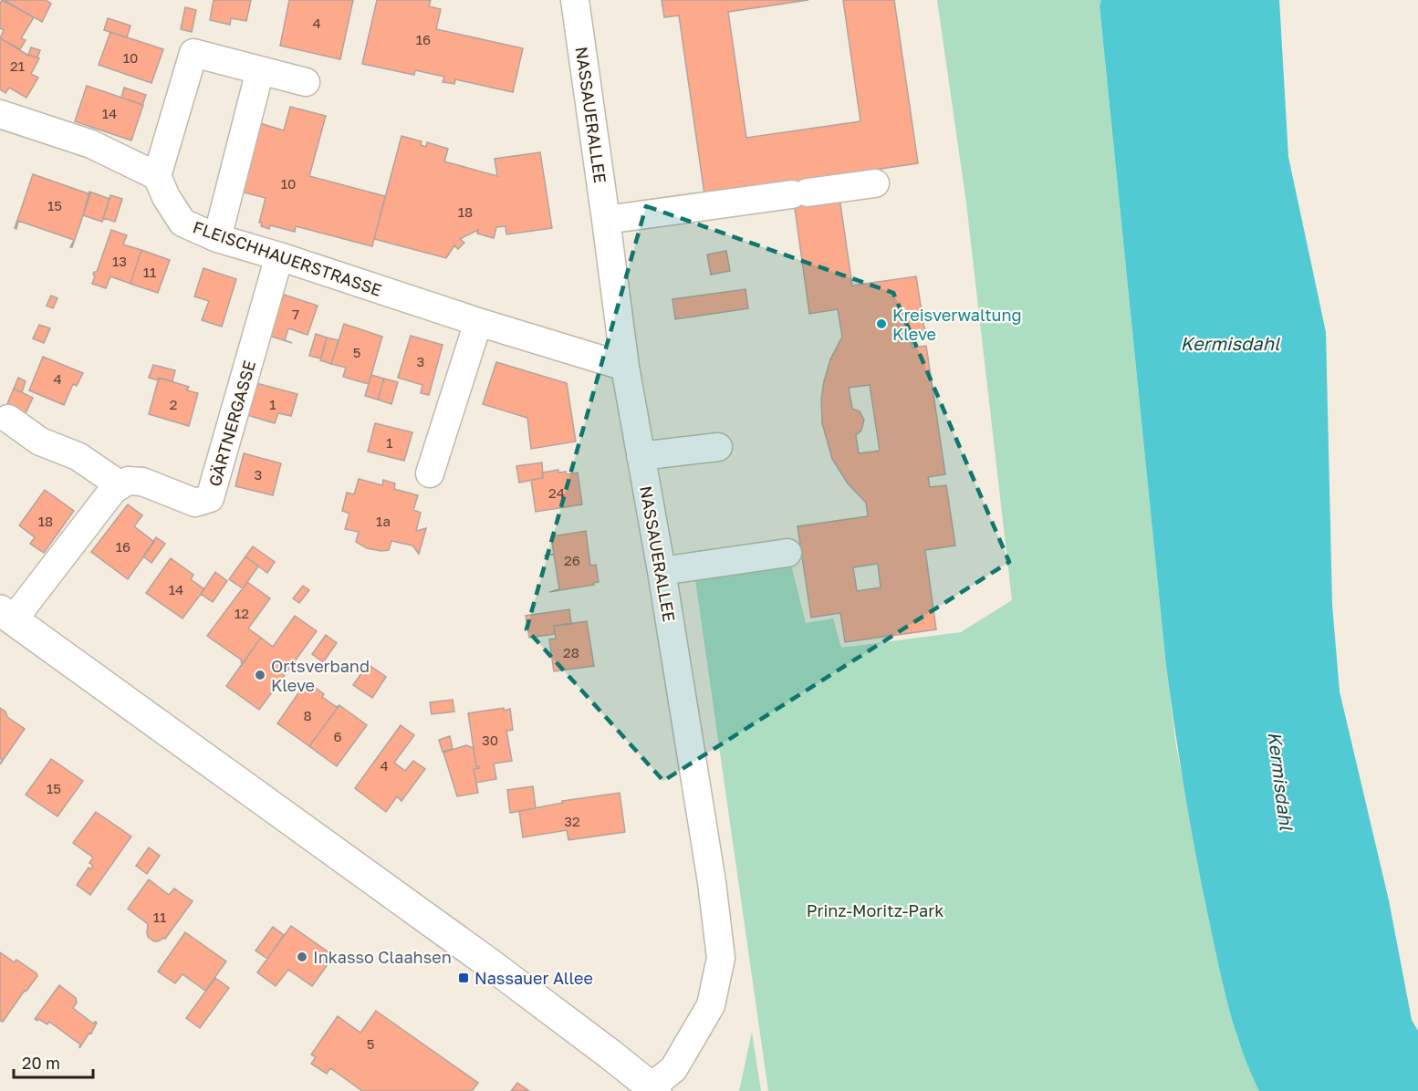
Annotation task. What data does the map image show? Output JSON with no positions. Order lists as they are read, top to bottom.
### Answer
{
  "streets": {
    "street": ["NASSAUERALLEE", "FLEISCHHAUERSTRASSE", "GÄRTNERGASSE"]
  },
  "crossings": [
    ["NASSAUERALLEE", "FLEISCHHAUERSTRASSE"],
    ["FLEISCHHAUERSTRASSE", "GÄRTNERGASSE"]
  ],
  "water": ["Kermisdahl"],
  "parks": ["Prinz-Moritz-Park"],
  "places": {
    "other": ["Kreisverwaltung Kleve", "Ortsverband Kleve", "Inkasso Claahsen"],
    "transit": ["Nassauer Allee"]
  },
  "house_numbers": [
    "4",
    "16",
    "10",
    "21",
    "14",
    "10",
    "15",
    "18",
    "13",
    "11",
    "7",
    "5",
    "3",
    "4",
    "2",
    "1",
    "1",
    "3",
    "24",
    "18",
    "1a",
    "16",
    "26",
    "14",
    "12",
    "28",
    "8",
    "6",
    "30",
    "4",
    "15",
    "32",
    "11",
    "5"
  ],
  "scale_bar": "20 m"
}
